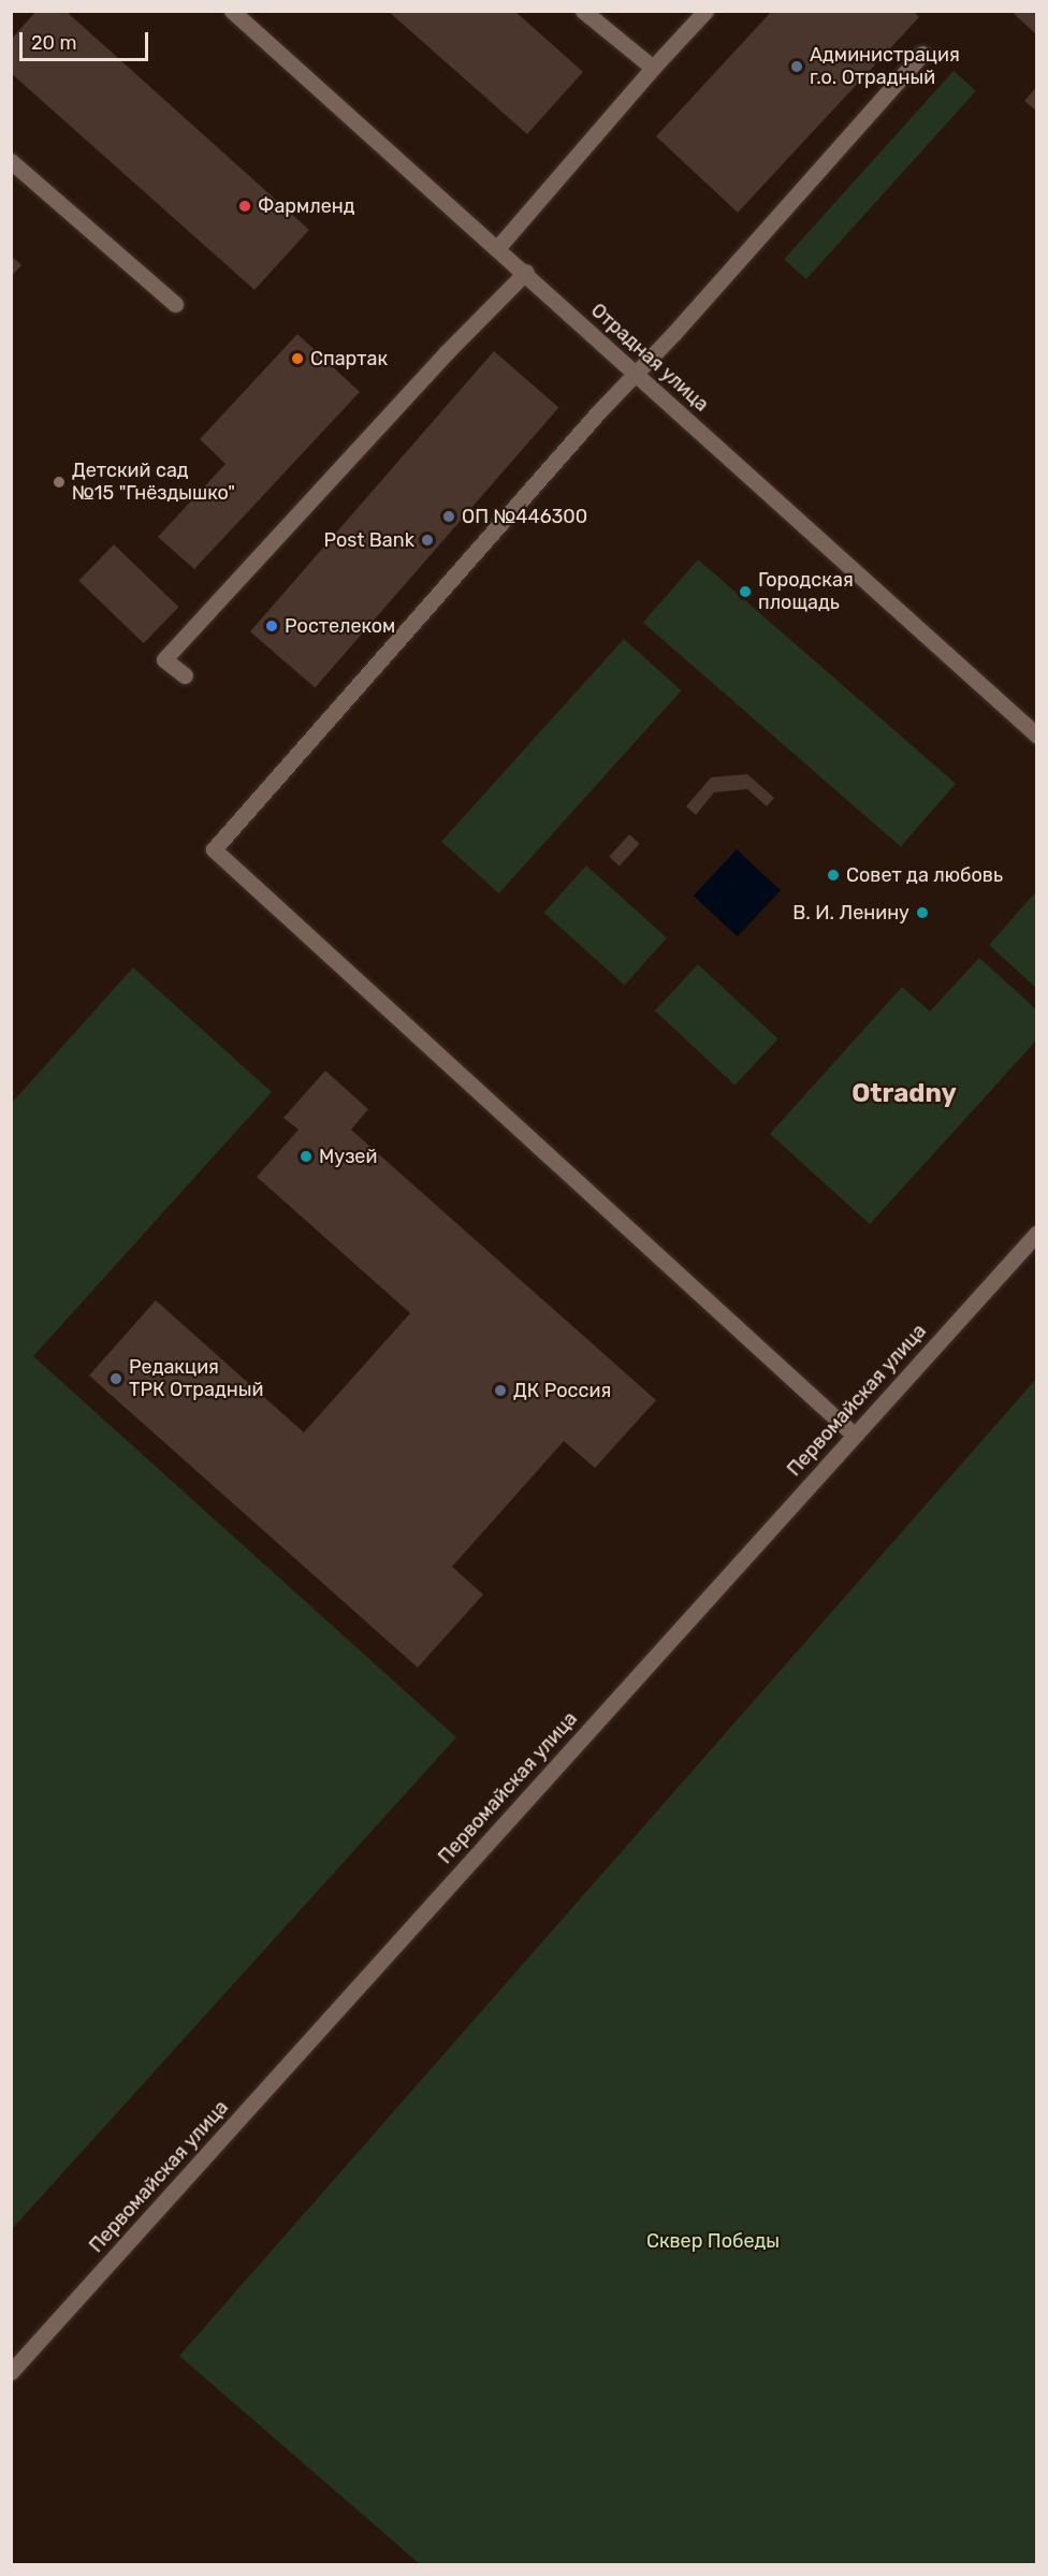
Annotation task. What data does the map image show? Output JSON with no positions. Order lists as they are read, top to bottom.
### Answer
{
  "streets": {
    "street": ["Отрадная улица", "Первомайская улица"]
  },
  "districts": ["Otradny"],
  "parks": ["Сквер Победы"],
  "places": [
    "Администрация г.о. Отрадный",
    "Фармленд",
    "Спартак",
    "Детский сад №15 \"Гнёздышко\"",
    "ОП №446300",
    "Post Bank",
    "Городская площадь",
    "Ростелеком",
    "Совет да любовь",
    "В. И. Ленину",
    "Музей",
    "Редакция ТРК Отрадный",
    "ДК Россия"
  ],
  "scale_bar": "20 m"
}
